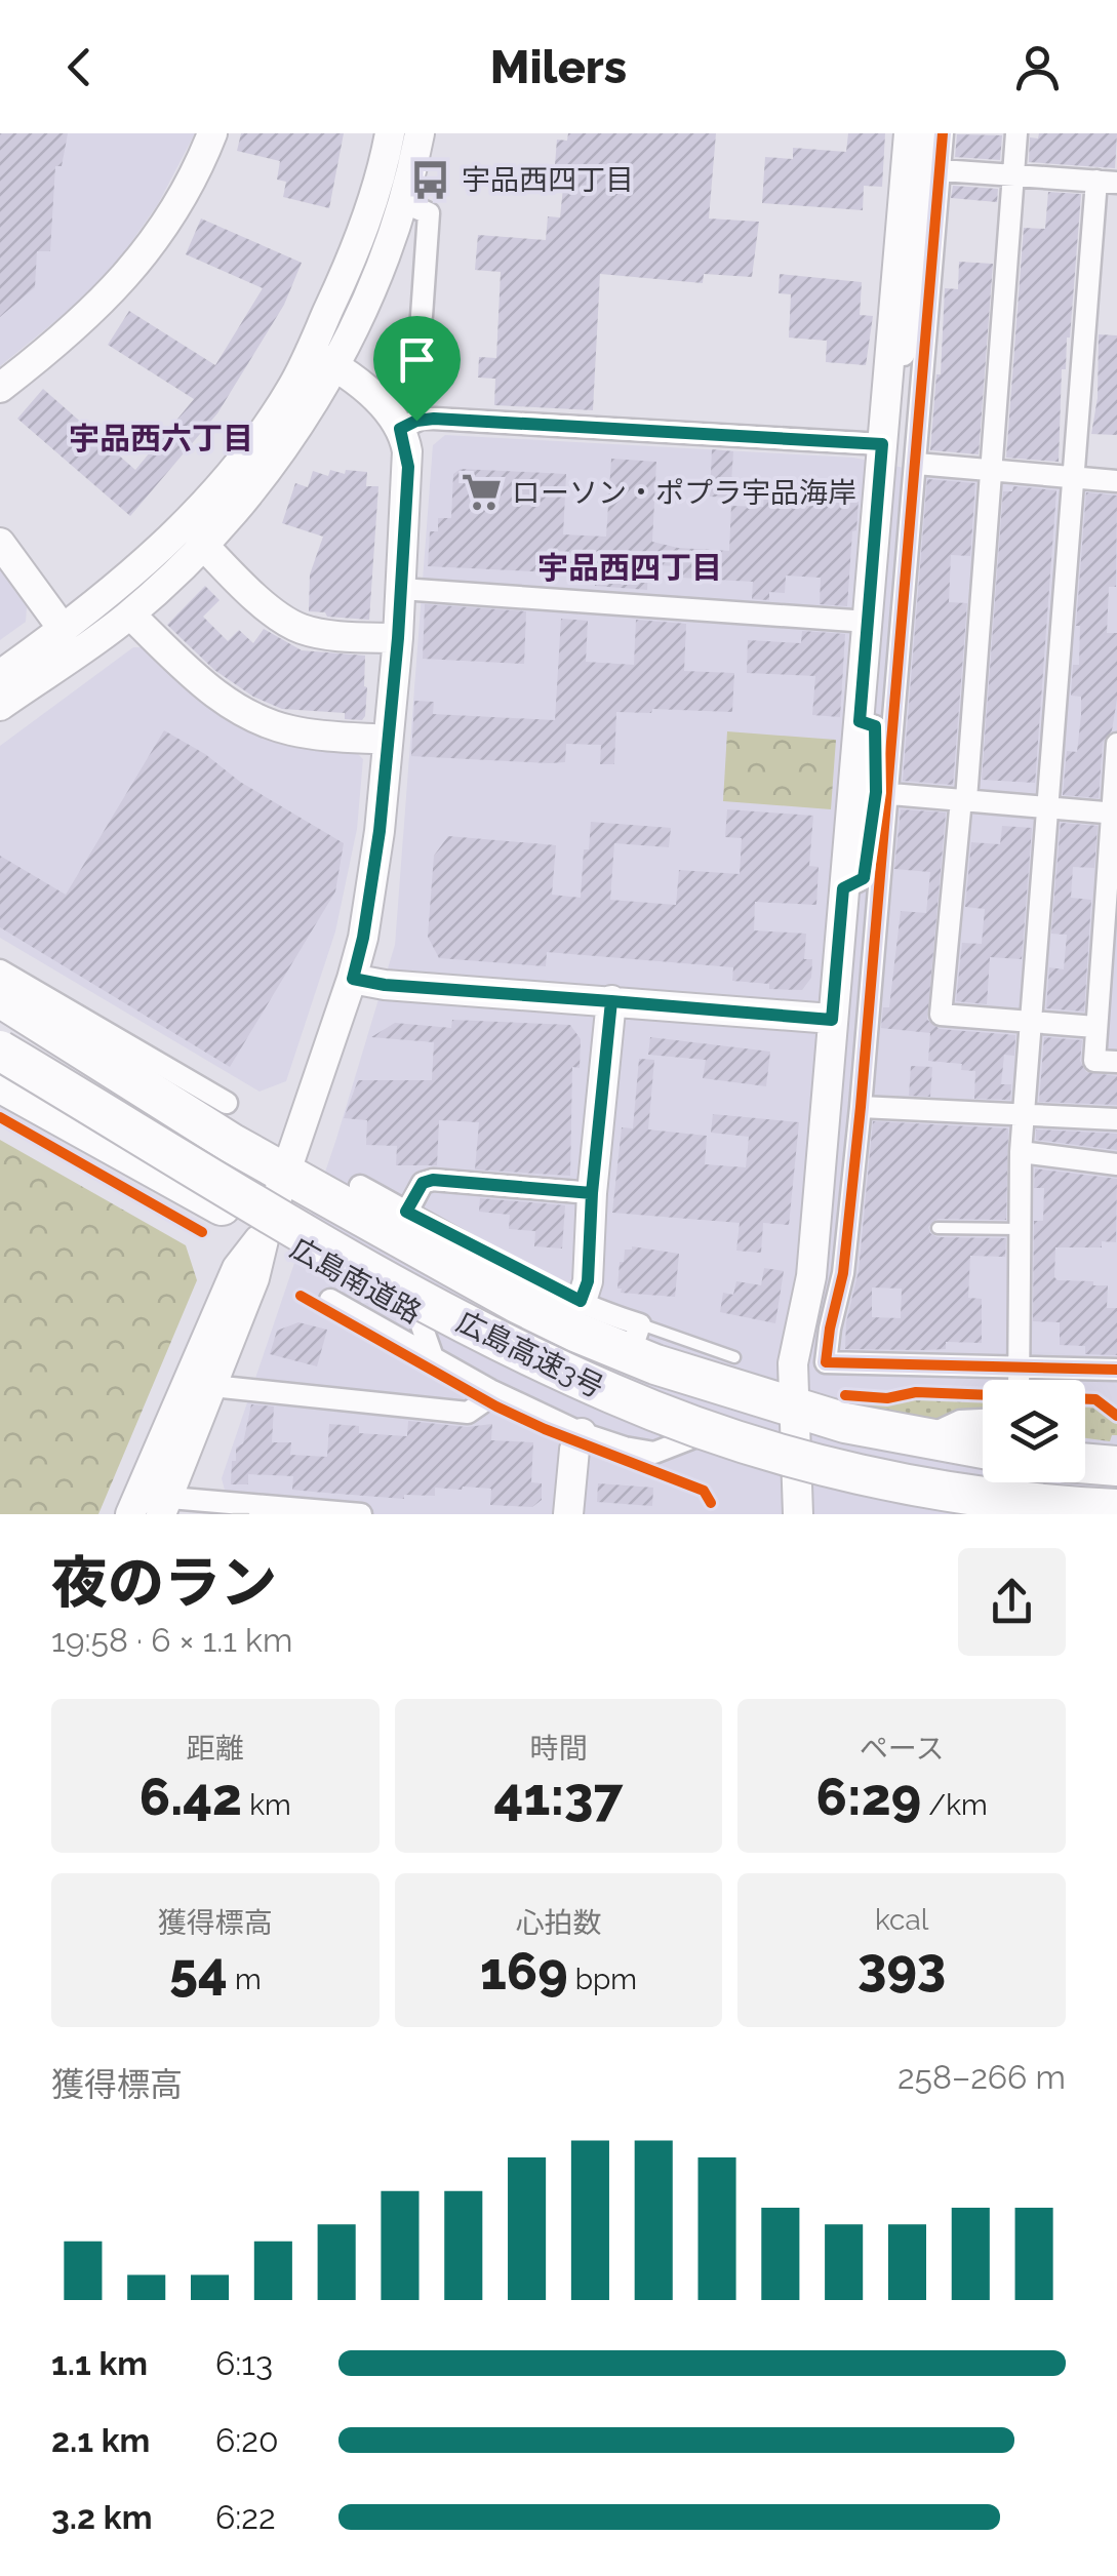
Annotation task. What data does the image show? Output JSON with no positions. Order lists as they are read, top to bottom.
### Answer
{
  "streets": {
    "highway": ["広島南道路", "広島高速3号"]
  },
  "districts": ["宇品西六丁目", "宇品西四丁目"],
  "places": {
    "bus stop": ["宇品西四丁目"],
    "supermarket": ["ローソン・ポプラ宇品海岸"]
  },
  "page": {
    "header": "Milers",
    "heading": ["夜のラン", "19:58 · 6 × 1.1 km"],
    "stats": [
      ["距離", "6.42 km"],
      ["時間", "41:37"],
      ["ペース", "6:29 /km"],
      ["獲得標高", "54 m"],
      ["心拍数", "169 bpm"],
      ["kcal", "393"]
    ],
    "chart": ["獲得標高", "258–266 m"],
    "list": [
      {
        "name": "1.1 km",
        "note": "6:13"
      },
      {
        "name": "2.1 km",
        "note": "6:20"
      },
      {
        "name": "3.2 km",
        "note": "6:22"
      }
    ]
  }
}
